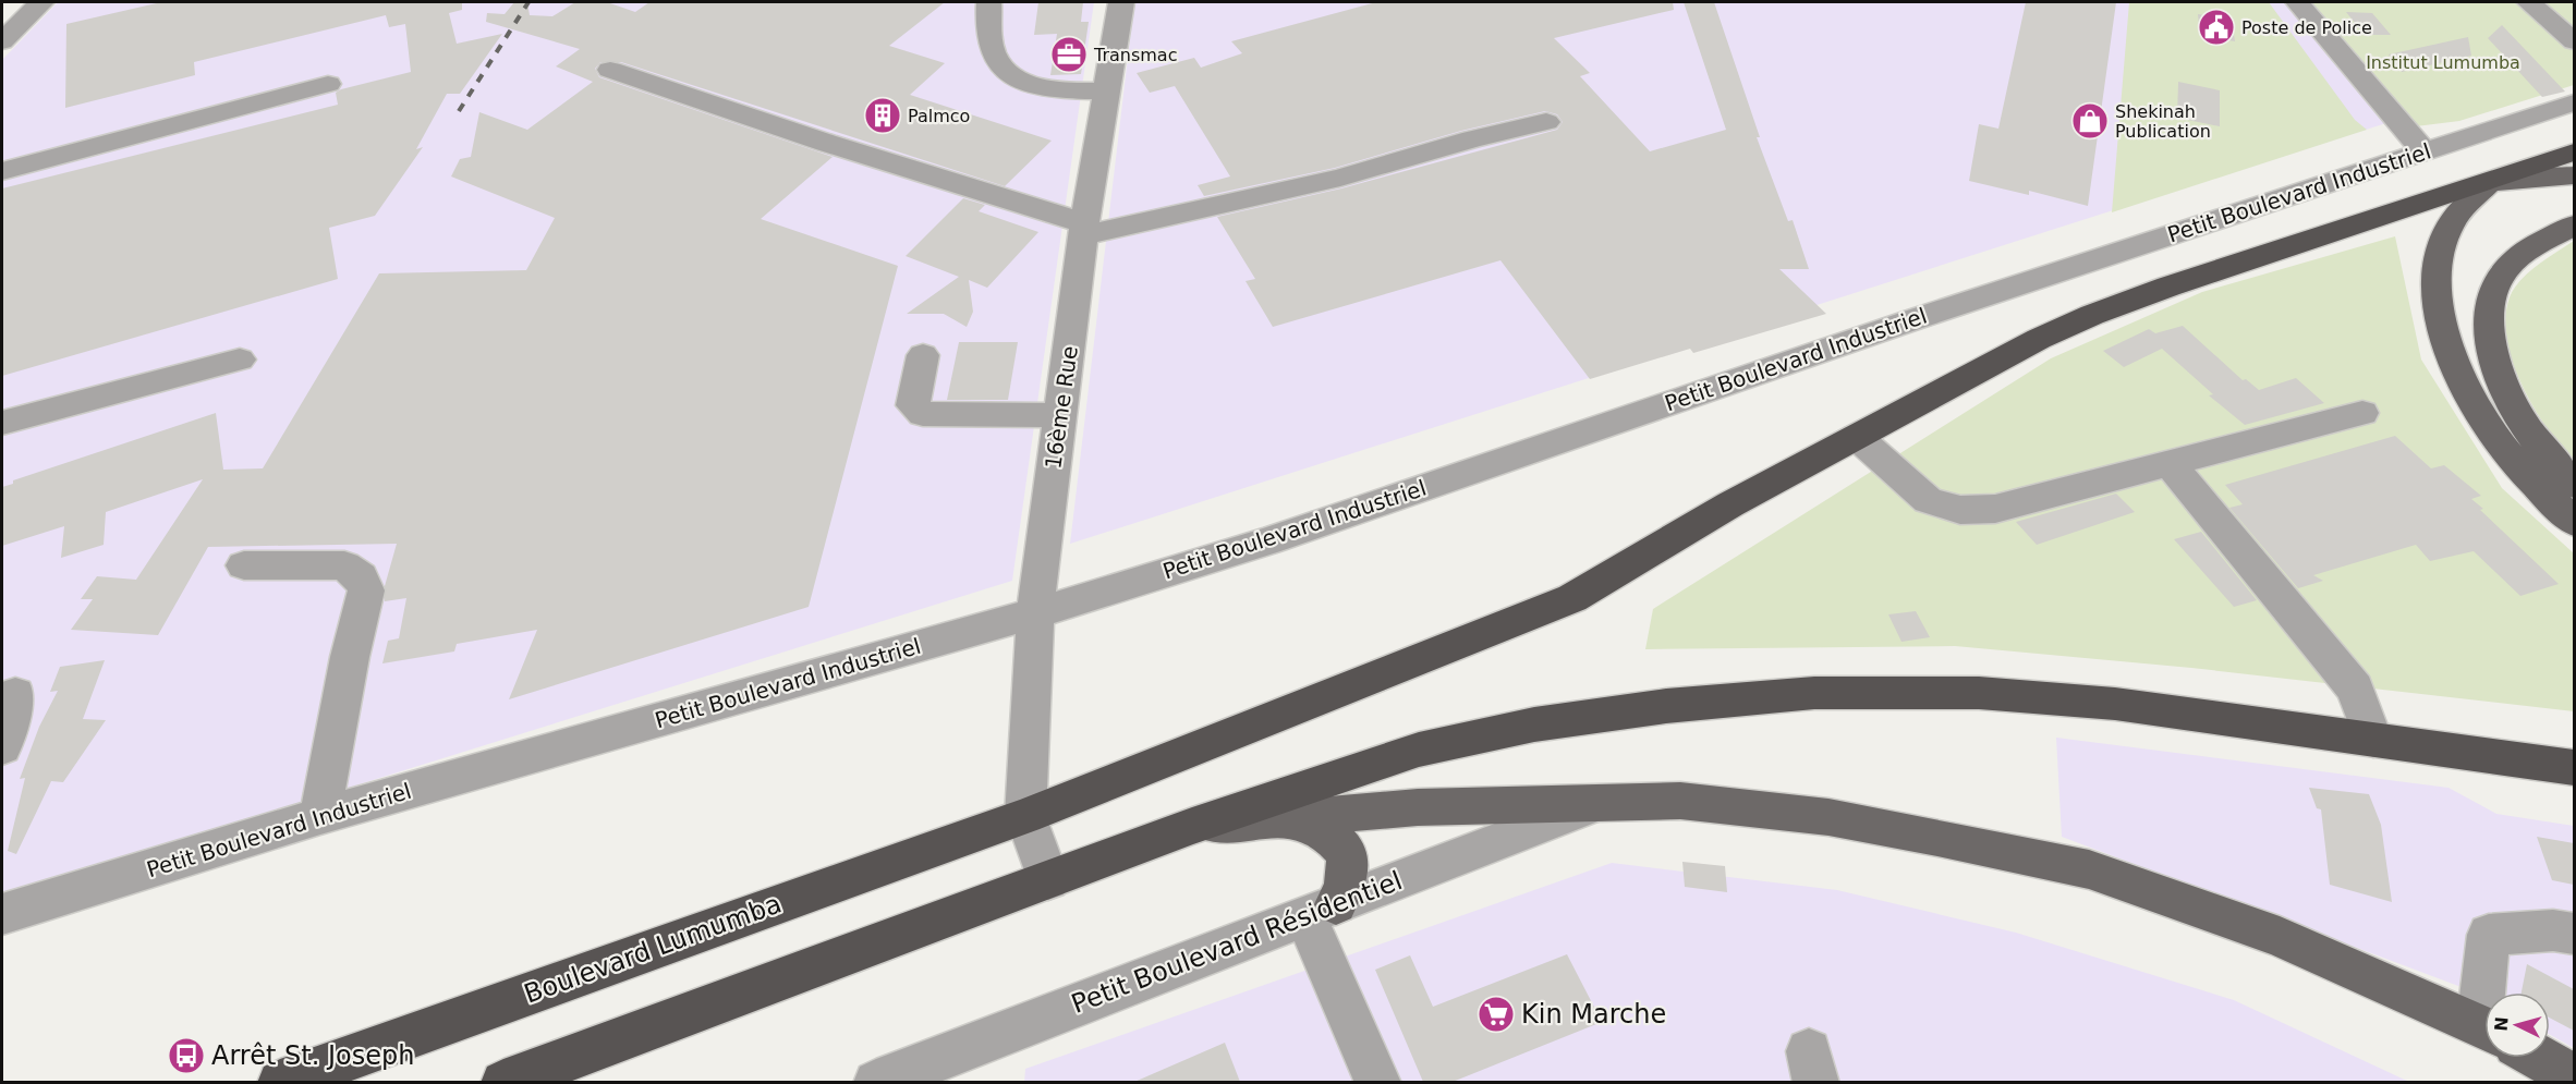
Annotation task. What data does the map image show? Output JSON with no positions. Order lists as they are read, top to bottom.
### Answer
{
  "streets": {
    "highway": ["Boulevard Lumumba"],
    "street": ["Petit Boulevard Industriel", "16ème Rue", "Petit Boulevard Résidentiel"]
  },
  "crossings": [
    ["Petit Boulevard Industriel", "16ème Rue"],
    ["16ème Rue", "Boulevard Lumumba"]
  ],
  "parks": ["Institut Lumumba"],
  "places": {
    "public building": ["Poste de Police"],
    "office": ["Transmac"],
    "building": ["Palmco"],
    "shop": ["Shekinah Publication"],
    "supermarket": ["Kin Marche"],
    "bus stop": ["Arrêt St. Joseph"]
  },
  "north": "left"
}
